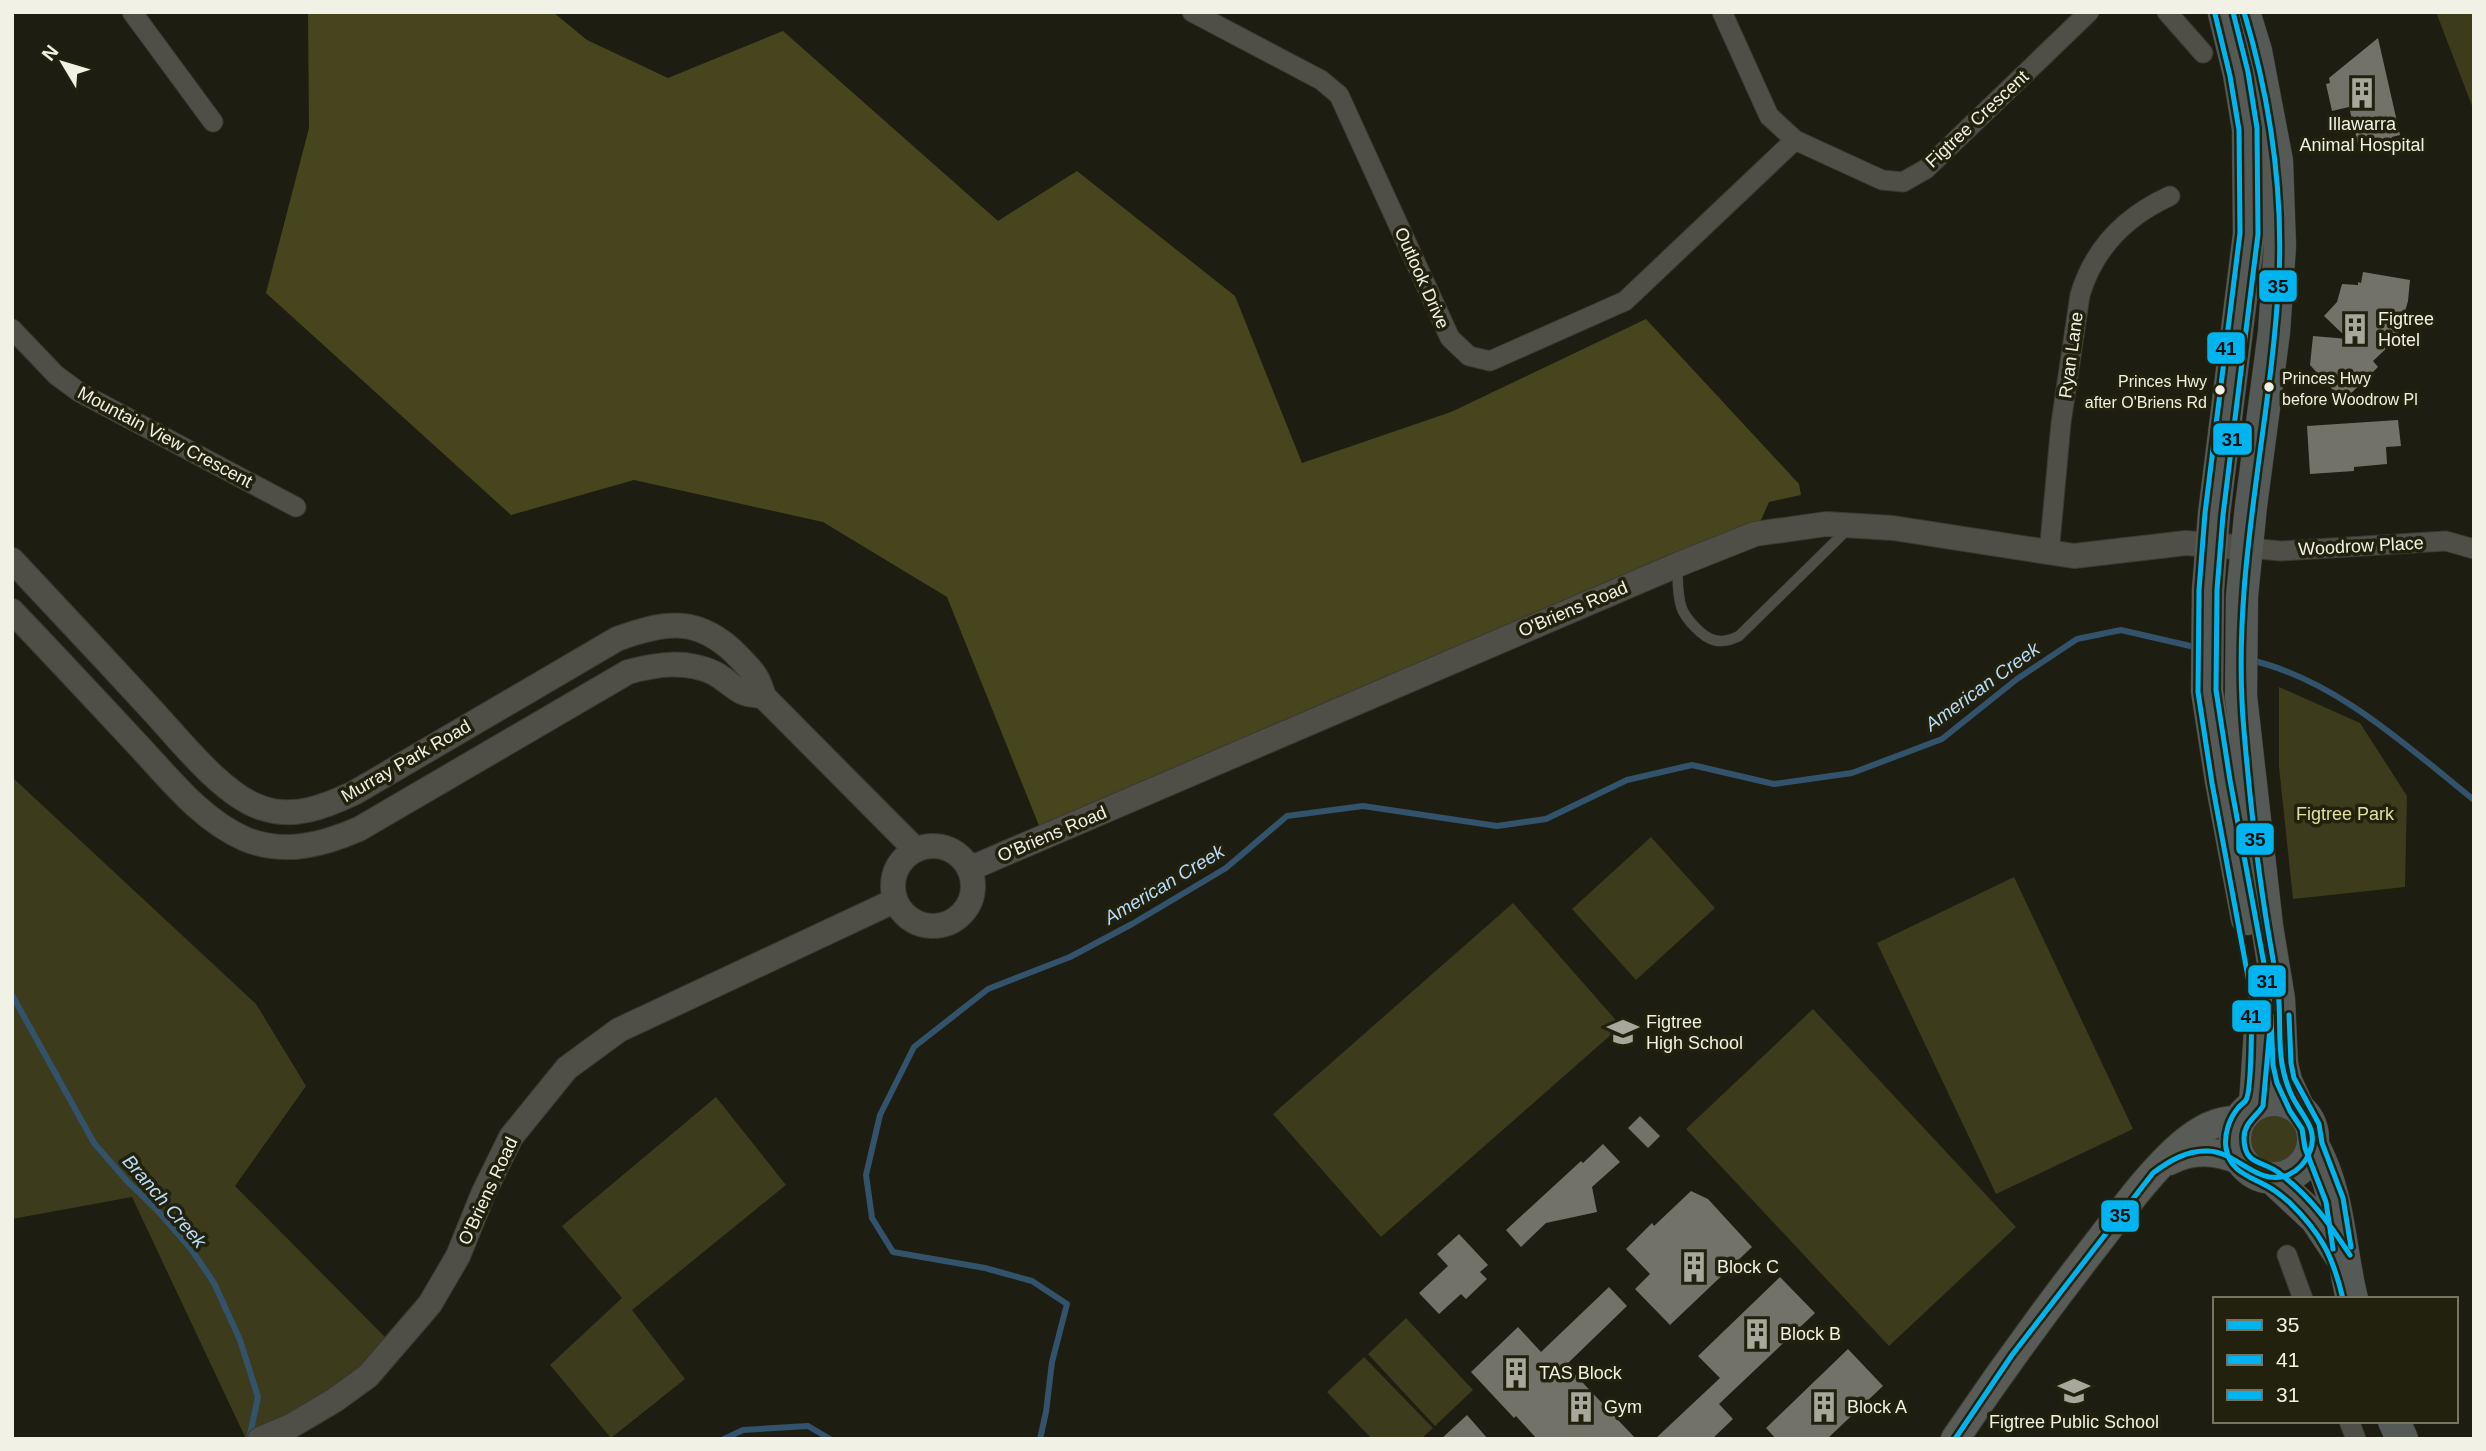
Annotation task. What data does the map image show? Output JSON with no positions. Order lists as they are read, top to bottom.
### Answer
{
  "streets": {
    "street": [
      "Figtree Crescent",
      "Outlook Drive",
      "Ryan Lane",
      "Mountain View Crescent",
      "Woodrow Place",
      "O'Briens Road",
      "Murray Park Road"
    ]
  },
  "crossings": [
    ["Figtree Crescent", "Outlook Drive"],
    ["Ryan Lane", "O'Briens Road"],
    ["Woodrow Place", "O'Briens Road"],
    ["O'Briens Road", "Murray Park Road"]
  ],
  "water": ["American Creek", "Branch Creek"],
  "parks": ["Figtree Park"],
  "places": {
    "building": [
      "Illawarra Animal Hospital",
      "Figtree Hotel",
      "Block C",
      "Block B",
      "TAS Block",
      "Gym",
      "Block A"
    ],
    "other": ["Princes Hwy before Woodrow Pl", "Princes Hwy after O'Briens Rd"],
    "school or university": ["Figtree High School", "Figtree Public School"]
  },
  "lines": ["transit line 35", "transit line 31", "transit line 41"],
  "legend": ["35", "41", "31"],
  "north": "top left"
}
